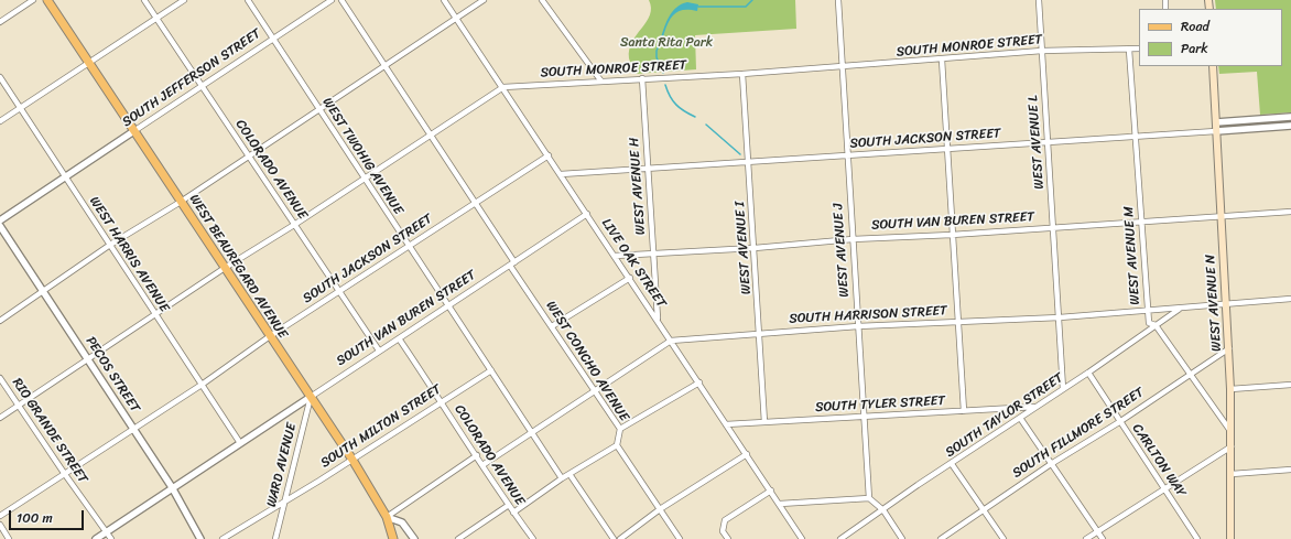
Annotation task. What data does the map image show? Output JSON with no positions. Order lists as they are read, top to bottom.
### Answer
{
  "streets": {
    "main road": ["WEST BEAUREGARD AVENUE", "WEST AVENUE N"],
    "street": [
      "SOUTH MONROE STREET",
      "SOUTH JEFFERSON STREET",
      "SOUTH JACKSON STREET",
      "WEST AVENUE L",
      "WEST TWOHIG AVENUE",
      "COLORADO AVENUE",
      "WEST AVENUE H",
      "SOUTH VAN BUREN STREET",
      "WEST AVENUE I",
      "WEST AVENUE J",
      "WEST HARRIS AVENUE",
      "WEST AVENUE M",
      "LIVE OAK STREET",
      "SOUTH HARRISON STREET",
      "WEST CONCHO AVENUE",
      "PECOS STREET",
      "SOUTH TYLER STREET",
      "SOUTH TAYLOR STREET",
      "SOUTH MILTON STREET",
      "RIO GRANDE STREET",
      "SOUTH FILLMORE STREET",
      "CARLTON WAY",
      "WARD AVENUE"
    ]
  },
  "crossings": [
    ["SOUTH MONROE STREET", "WEST AVENUE L"],
    ["SOUTH MONROE STREET", "WEST TWOHIG AVENUE"],
    ["SOUTH MONROE STREET", "COLORADO AVENUE"],
    ["SOUTH MONROE STREET", "WEST AVENUE H"],
    ["SOUTH MONROE STREET", "WEST AVENUE I"],
    ["SOUTH MONROE STREET", "WEST AVENUE J"],
    ["SOUTH MONROE STREET", "WEST HARRIS AVENUE"],
    ["SOUTH MONROE STREET", "WEST AVENUE M"],
    ["SOUTH MONROE STREET", "LIVE OAK STREET"],
    ["SOUTH MONROE STREET", "WEST BEAUREGARD AVENUE"],
    ["SOUTH MONROE STREET", "PECOS STREET"],
    ["SOUTH MONROE STREET", "RIO GRANDE STREET"],
    ["SOUTH JEFFERSON STREET", "WEST TWOHIG AVENUE"],
    ["SOUTH JEFFERSON STREET", "COLORADO AVENUE"],
    ["SOUTH JEFFERSON STREET", "WEST HARRIS AVENUE"],
    ["SOUTH JEFFERSON STREET", "WEST BEAUREGARD AVENUE"],
    ["SOUTH JACKSON STREET", "WEST AVENUE L"],
    ["SOUTH JACKSON STREET", "WEST TWOHIG AVENUE"],
    ["SOUTH JACKSON STREET", "COLORADO AVENUE"],
    ["SOUTH JACKSON STREET", "WEST AVENUE H"],
    ["SOUTH JACKSON STREET", "WEST AVENUE I"],
    ["SOUTH JACKSON STREET", "WEST AVENUE J"],
    ["SOUTH JACKSON STREET", "WEST HARRIS AVENUE"],
    ["SOUTH JACKSON STREET", "WEST AVENUE M"],
    ["SOUTH JACKSON STREET", "LIVE OAK STREET"],
    ["SOUTH JACKSON STREET", "WEST BEAUREGARD AVENUE"],
    ["SOUTH JACKSON STREET", "WEST AVENUE N"],
    ["SOUTH JACKSON STREET", "PECOS STREET"],
    ["SOUTH JACKSON STREET", "RIO GRANDE STREET"],
    ["WEST AVENUE L", "SOUTH VAN BUREN STREET"],
    ["WEST AVENUE L", "SOUTH HARRISON STREET"],
    ["WEST AVENUE L", "SOUTH TAYLOR STREET"],
    ["WEST TWOHIG AVENUE", "SOUTH VAN BUREN STREET"],
    ["WEST TWOHIG AVENUE", "SOUTH HARRISON STREET"],
    ["WEST TWOHIG AVENUE", "SOUTH MILTON STREET"],
    ["COLORADO AVENUE", "SOUTH VAN BUREN STREET"],
    ["COLORADO AVENUE", "SOUTH HARRISON STREET"],
    ["COLORADO AVENUE", "SOUTH MILTON STREET"],
    ["WEST AVENUE H", "SOUTH VAN BUREN STREET"],
    ["WEST AVENUE H", "LIVE OAK STREET"],
    ["SOUTH VAN BUREN STREET", "WEST AVENUE I"],
    ["SOUTH VAN BUREN STREET", "WEST AVENUE J"],
    ["SOUTH VAN BUREN STREET", "WEST HARRIS AVENUE"],
    ["SOUTH VAN BUREN STREET", "WEST AVENUE M"],
    ["SOUTH VAN BUREN STREET", "LIVE OAK STREET"],
    ["SOUTH VAN BUREN STREET", "WEST BEAUREGARD AVENUE"],
    ["SOUTH VAN BUREN STREET", "WEST AVENUE N"],
    ["SOUTH VAN BUREN STREET", "WEST CONCHO AVENUE"],
    ["SOUTH VAN BUREN STREET", "PECOS STREET"],
    ["SOUTH VAN BUREN STREET", "RIO GRANDE STREET"],
    ["SOUTH VAN BUREN STREET", "WARD AVENUE"],
    ["WEST AVENUE I", "SOUTH HARRISON STREET"],
    ["WEST AVENUE I", "SOUTH TYLER STREET"],
    ["WEST AVENUE J", "SOUTH HARRISON STREET"],
    ["WEST AVENUE J", "SOUTH TYLER STREET"],
    ["WEST AVENUE M", "WEST AVENUE N"],
    ["WEST AVENUE M", "SOUTH HARRISON STREET"],
    ["WEST AVENUE M", "SOUTH TAYLOR STREET"],
    ["WEST AVENUE M", "SOUTH FILLMORE STREET"],
    ["LIVE OAK STREET", "SOUTH HARRISON STREET"],
    ["LIVE OAK STREET", "SOUTH TYLER STREET"],
    ["WEST BEAUREGARD AVENUE", "SOUTH MILTON STREET"],
    ["WEST BEAUREGARD AVENUE", "WARD AVENUE"],
    ["WEST AVENUE N", "SOUTH HARRISON STREET"],
    ["WEST AVENUE N", "SOUTH FILLMORE STREET"],
    ["SOUTH HARRISON STREET", "WEST CONCHO AVENUE"],
    ["SOUTH HARRISON STREET", "SOUTH TAYLOR STREET"],
    ["SOUTH TYLER STREET", "SOUTH TAYLOR STREET"],
    ["SOUTH TAYLOR STREET", "CARLTON WAY"],
    ["SOUTH MILTON STREET", "WARD AVENUE"],
    ["SOUTH FILLMORE STREET", "CARLTON WAY"]
  ],
  "parks": ["Santa Rita Park"],
  "legend": ["Road", "Park"],
  "scale_bar": "100 m"
}
